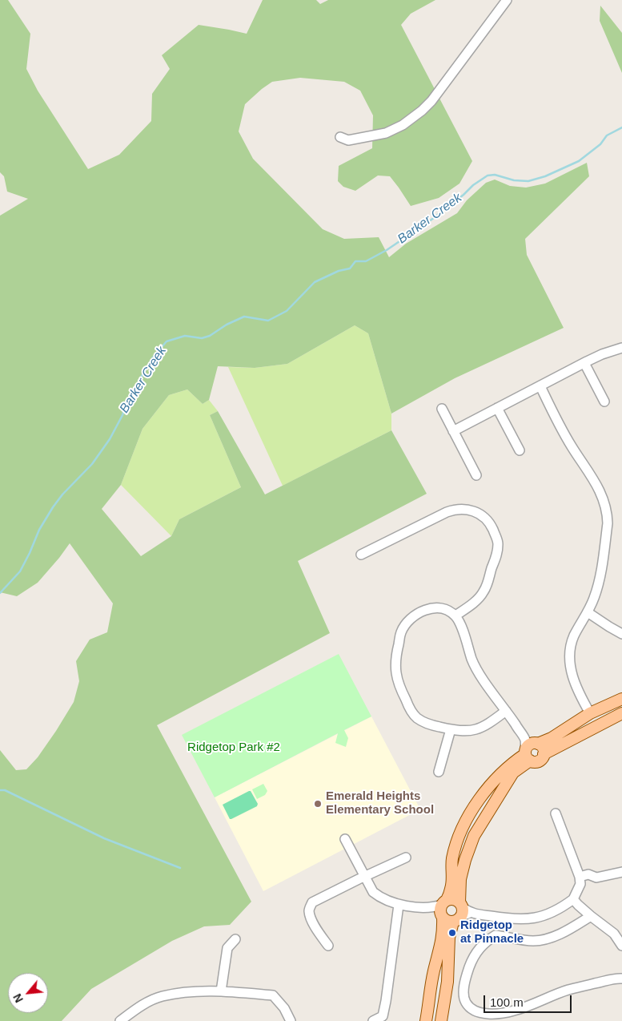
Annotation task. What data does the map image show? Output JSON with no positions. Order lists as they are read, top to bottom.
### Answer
{
  "water": ["Barker Creek"],
  "parks": ["Ridgetop Park #2"],
  "places": ["Emerald Heights Elementary School", "Ridgetop at Pinnacle"],
  "scale_bar": "100 m",
  "north": "bottom left"
}
